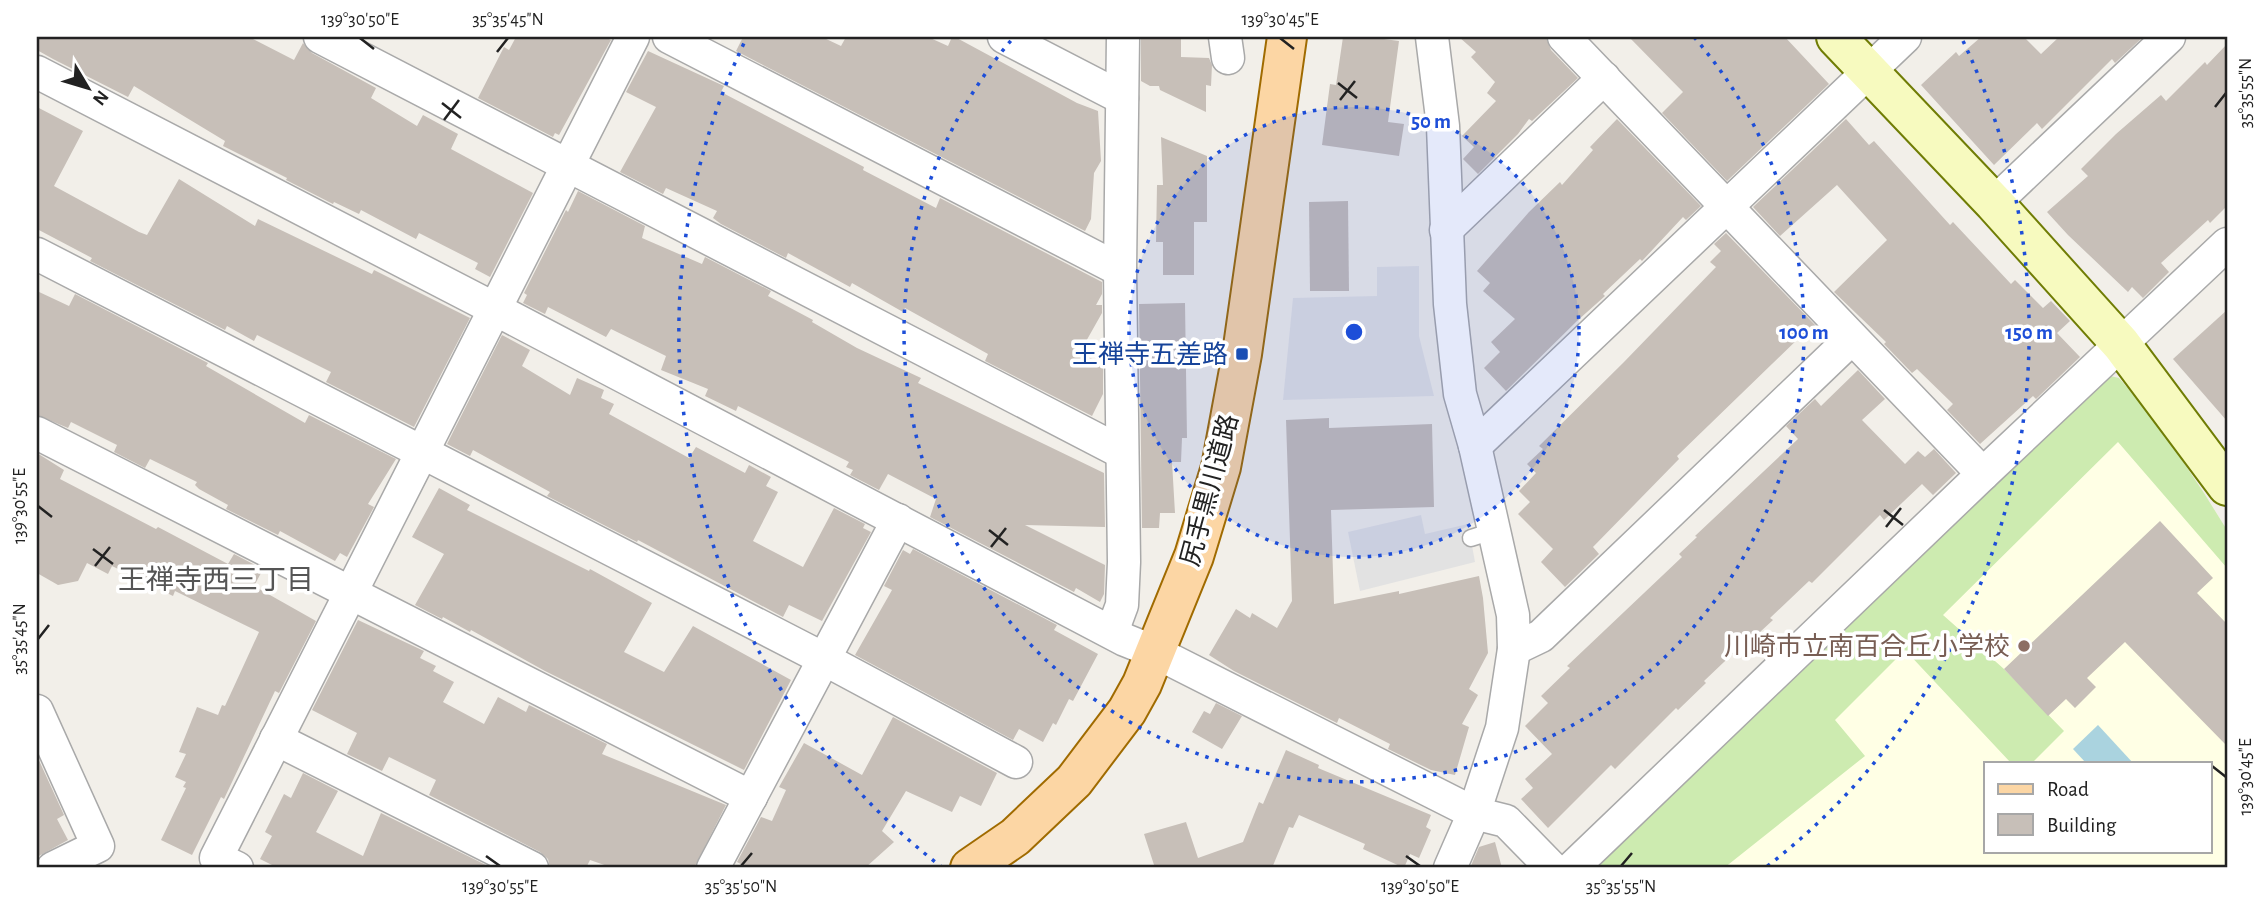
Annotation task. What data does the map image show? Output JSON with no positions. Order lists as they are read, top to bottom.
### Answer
{
  "streets": {
    "main road": ["尻手黒川道路"]
  },
  "districts": ["王禅寺西三丁目"],
  "places": {
    "transit": ["王禅寺五差路"],
    "other": ["川崎市立南百合丘小学校"]
  },
  "legend": ["Road", "Building"],
  "north": "bottom right",
  "coordinates": [
    "139°30'50\"E",
    "35°35'45\"N",
    "139°30'45\"E",
    "35°35'55\"N",
    "139°30'55\"E",
    "35°35'50\"N"
  ],
  "rings": ["50 m", "100 m", "150 m"]
}
